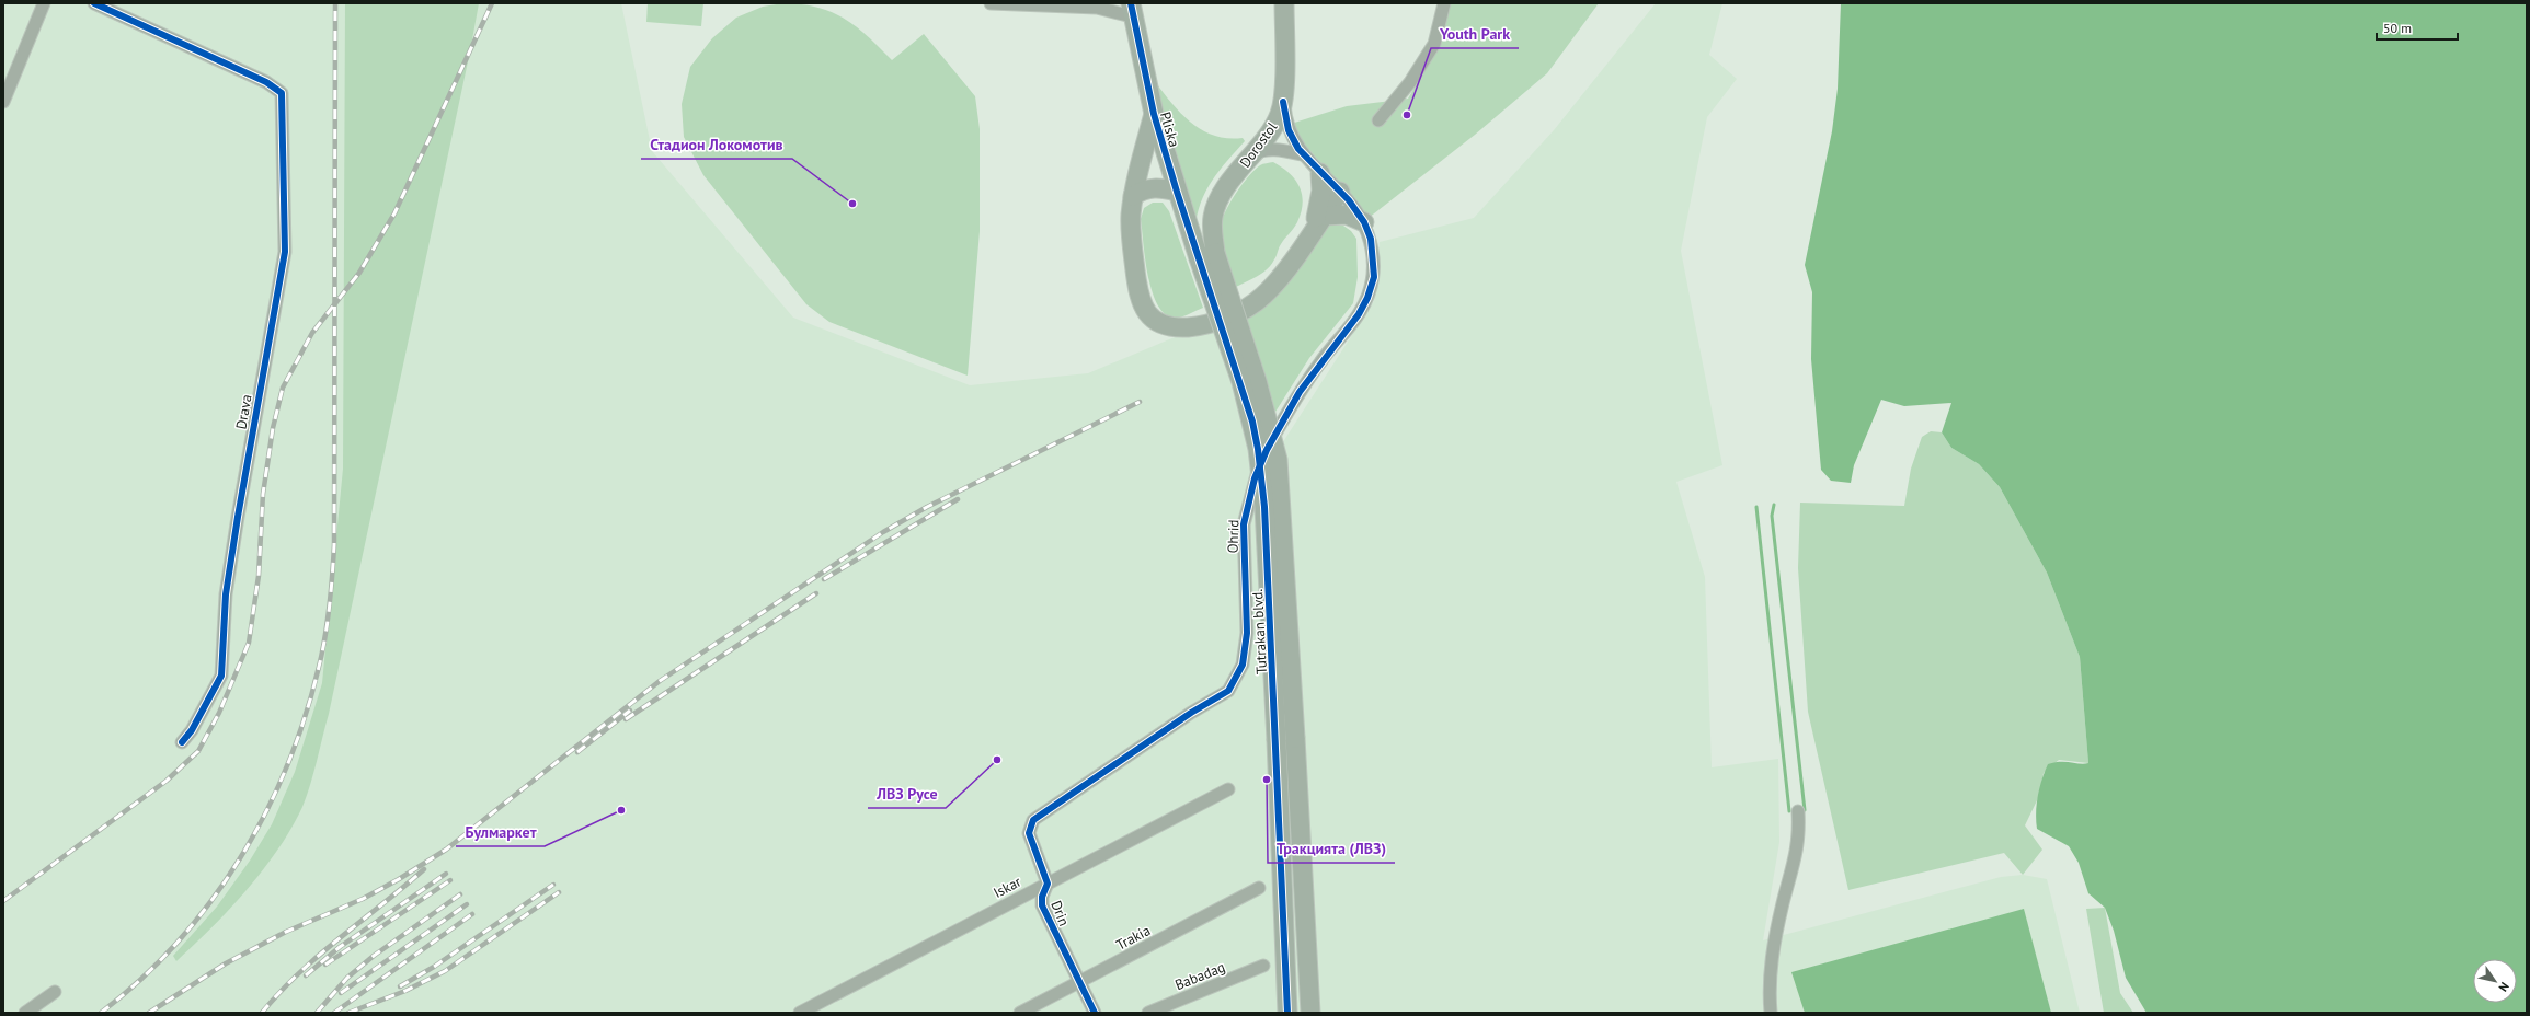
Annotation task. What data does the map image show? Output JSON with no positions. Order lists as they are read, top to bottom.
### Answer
{
  "streets": {
    "main road": ["Pliska", "Dorostol", "Tutrakan blvd."],
    "street": [
      "Drava",
      "Ohrid",
      "Iskar",
      "Drin",
      "Trakia",
      "Babadag"
    ]
  },
  "crossings": [
    ["Pliska", "Dorostol"],
    ["Pliska", "Tutrakan blvd."],
    ["Dorostol", "Ohrid"],
    ["Dorostol", "Tutrakan blvd."],
    ["Ohrid", "Drin"],
    ["Iskar", "Drin"],
    ["Drin", "Trakia"]
  ],
  "places": [
    "Youth Park",
    "Стадион Локомотив",
    "ЛВЗ Русе",
    "Тракцията (ЛВЗ)",
    "Булмаркет"
  ],
  "scale_bar": "50 m",
  "north": "bottom right"
}
